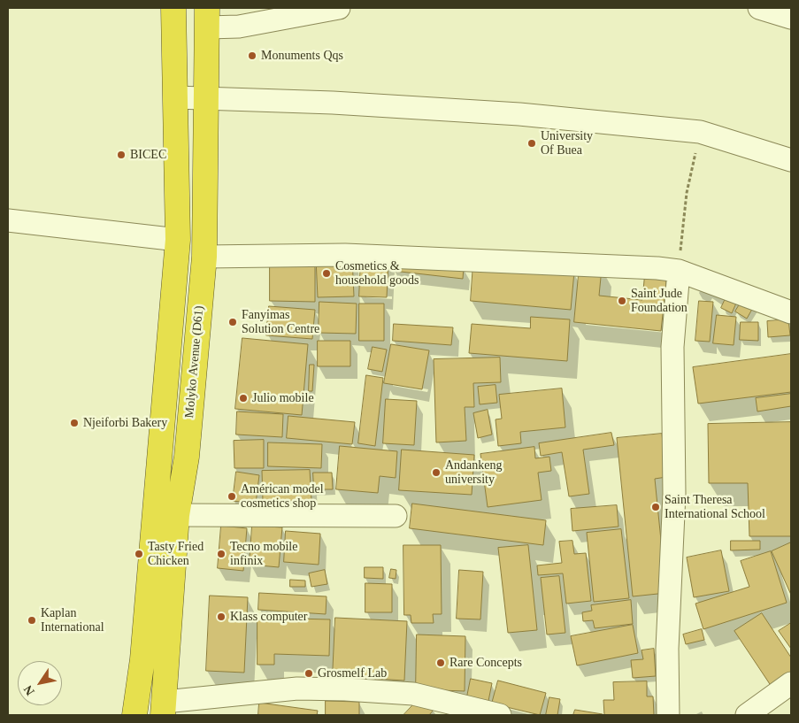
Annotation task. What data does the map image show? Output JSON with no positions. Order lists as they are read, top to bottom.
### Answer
{
  "streets": {
    "highway": ["Molyko Avenue (D61)"]
  },
  "places": [
    "Monuments Qqs",
    "University Of Buea",
    "BICEC",
    "Cosmetics & household goods",
    "Saint Jude Foundation",
    "Fanyimas Solution Centre",
    "Julio mobile",
    "Njeiforbi Bakery",
    "Andankeng university",
    "Américan model cosmetics shop",
    "Saint Theresa International School",
    "Tasty Fried Chicken",
    "Tecno mobile infinix",
    "Klass computer",
    "Kaplan International",
    "Rare Concepts",
    "Grosmelf Lab"
  ],
  "north": "bottom left"
}
